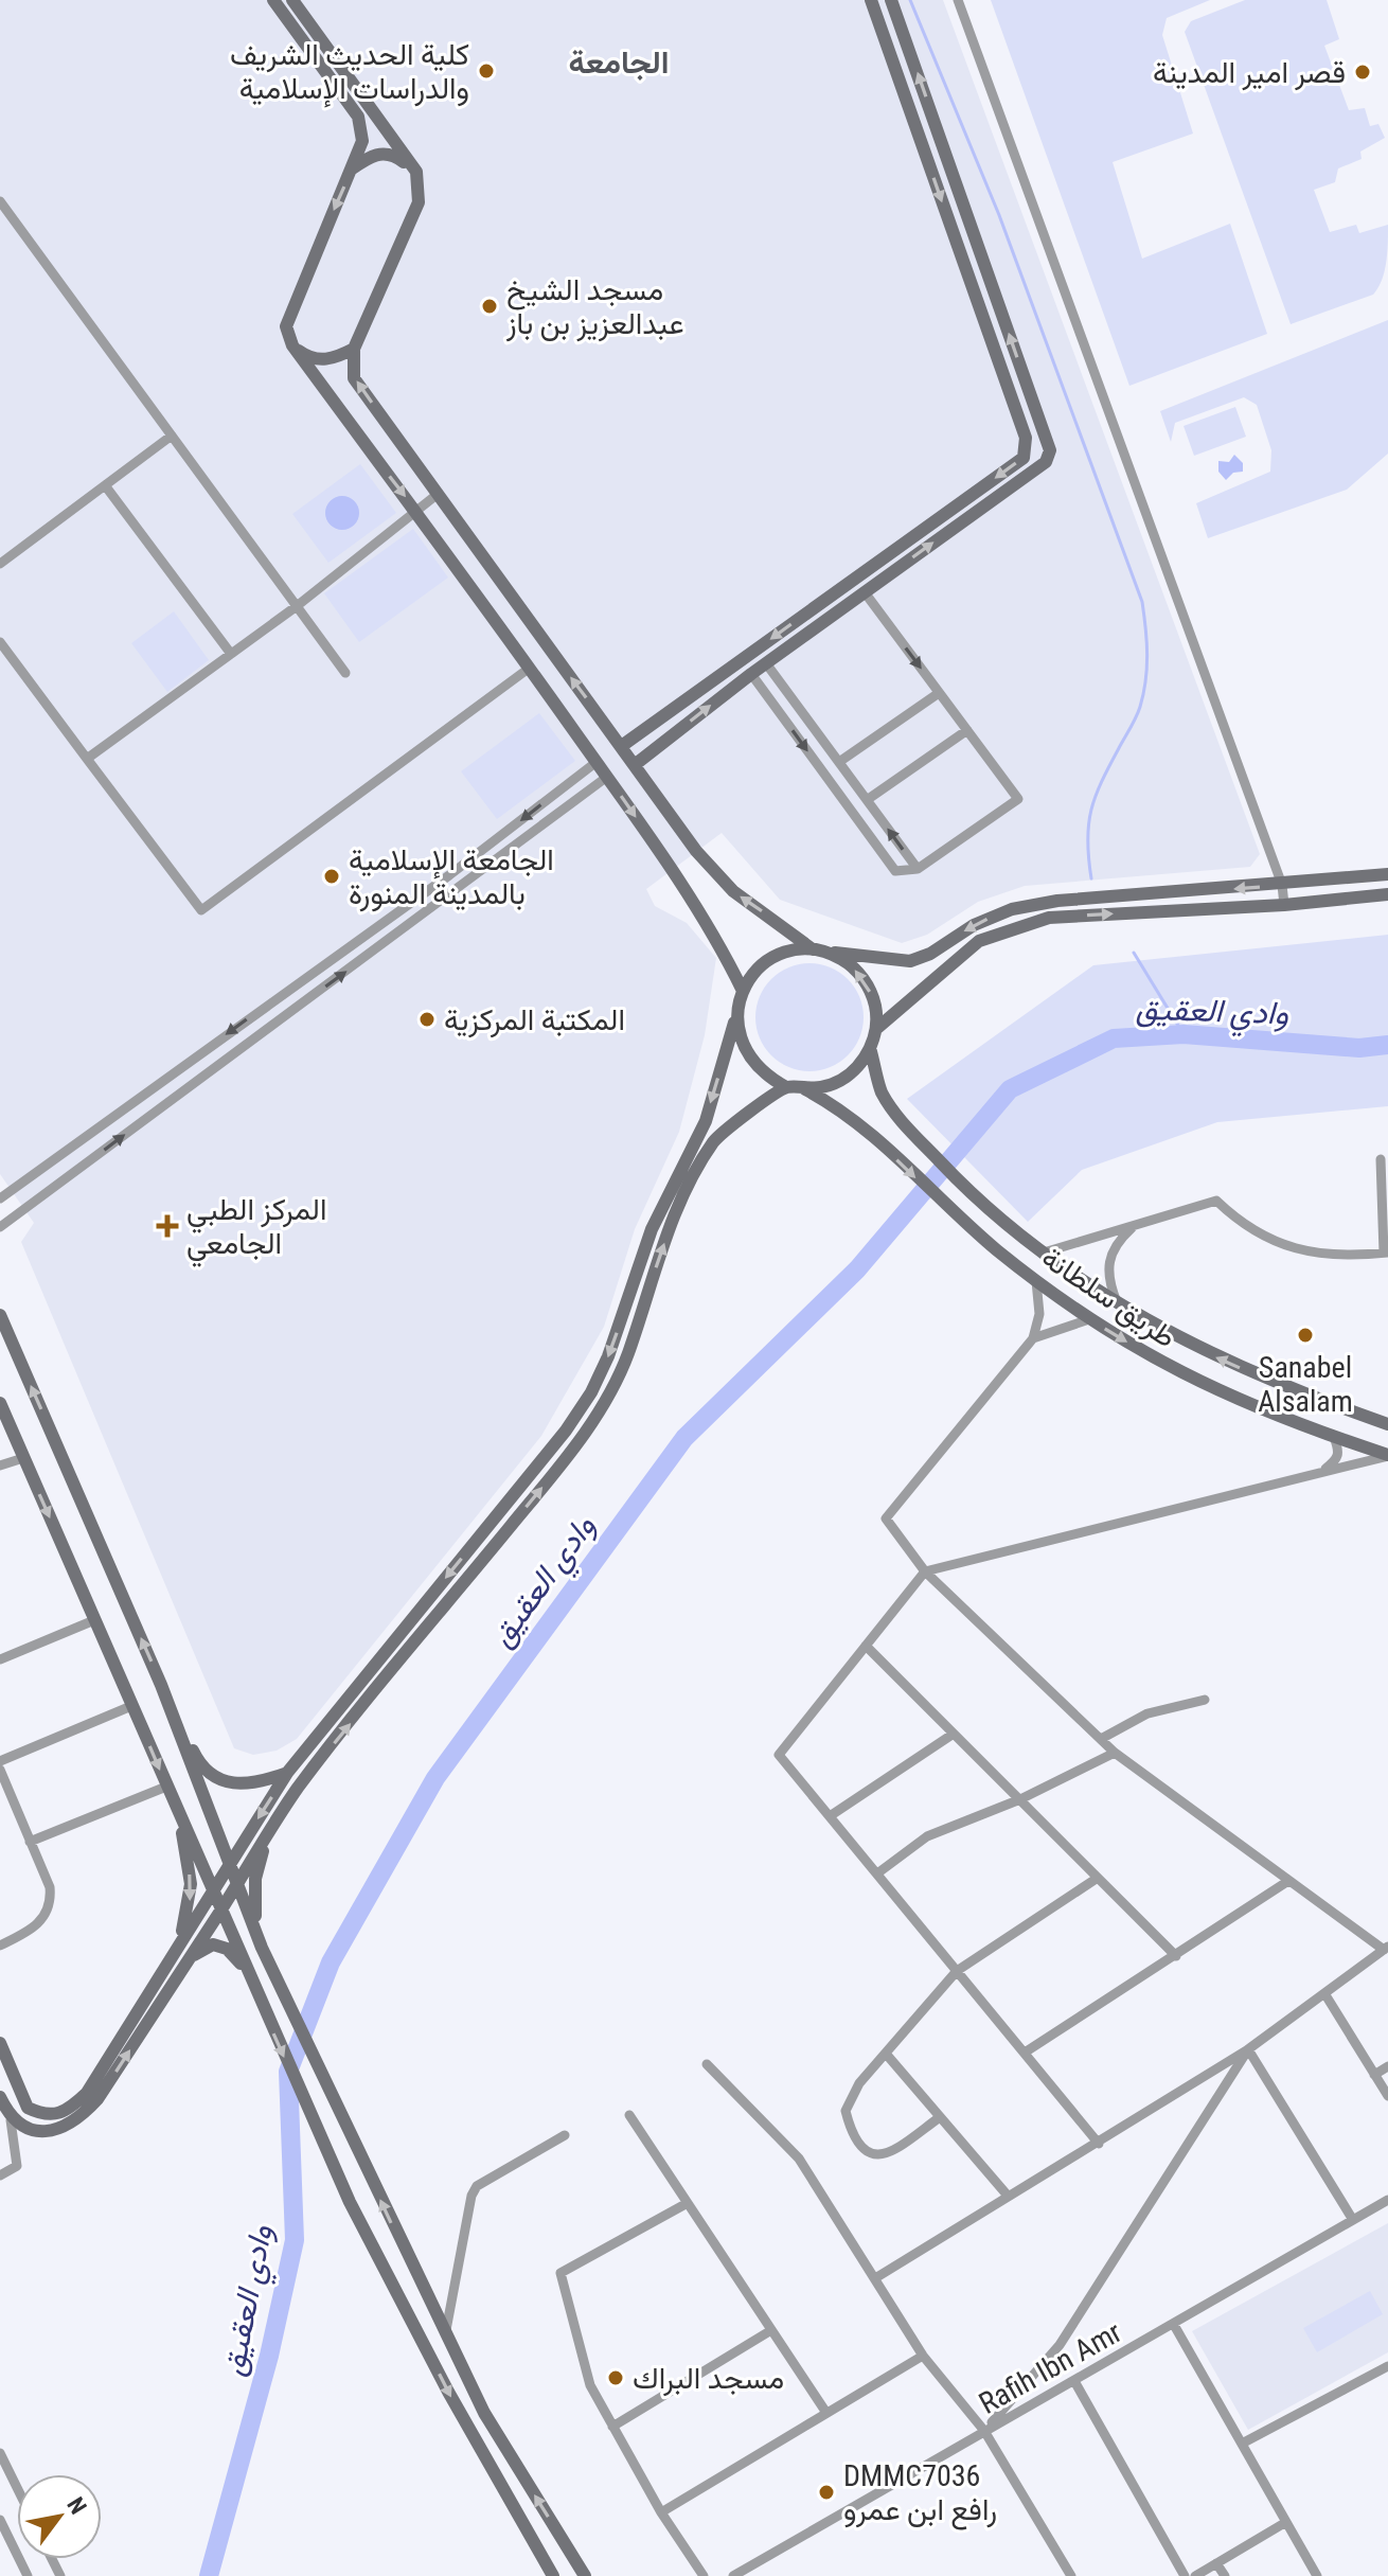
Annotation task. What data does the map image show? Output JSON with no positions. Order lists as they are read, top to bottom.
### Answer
{
  "streets": {
    "main road": ["طريق سلطانة"],
    "street": ["Rafih Ibn Amr"]
  },
  "districts": ["الجامعة"],
  "water": ["وادي العقيق"],
  "places": {
    "other": [
      "كلية الحديث الشريف والدراسات الإسلامية",
      "قصر امير المدينة",
      "مسجد الشيخ عبدالعزيز بن باز",
      "الجامعة الإسلامية بالمدينة المنورة",
      "المكتبة المركزية",
      "Sanabel Alsalam",
      "مسجد البراك",
      "DMMC7036 رافع ابن عمرو"
    ],
    "health": ["المركز الطبي الجامعي"]
  },
  "north": "top right"
}
